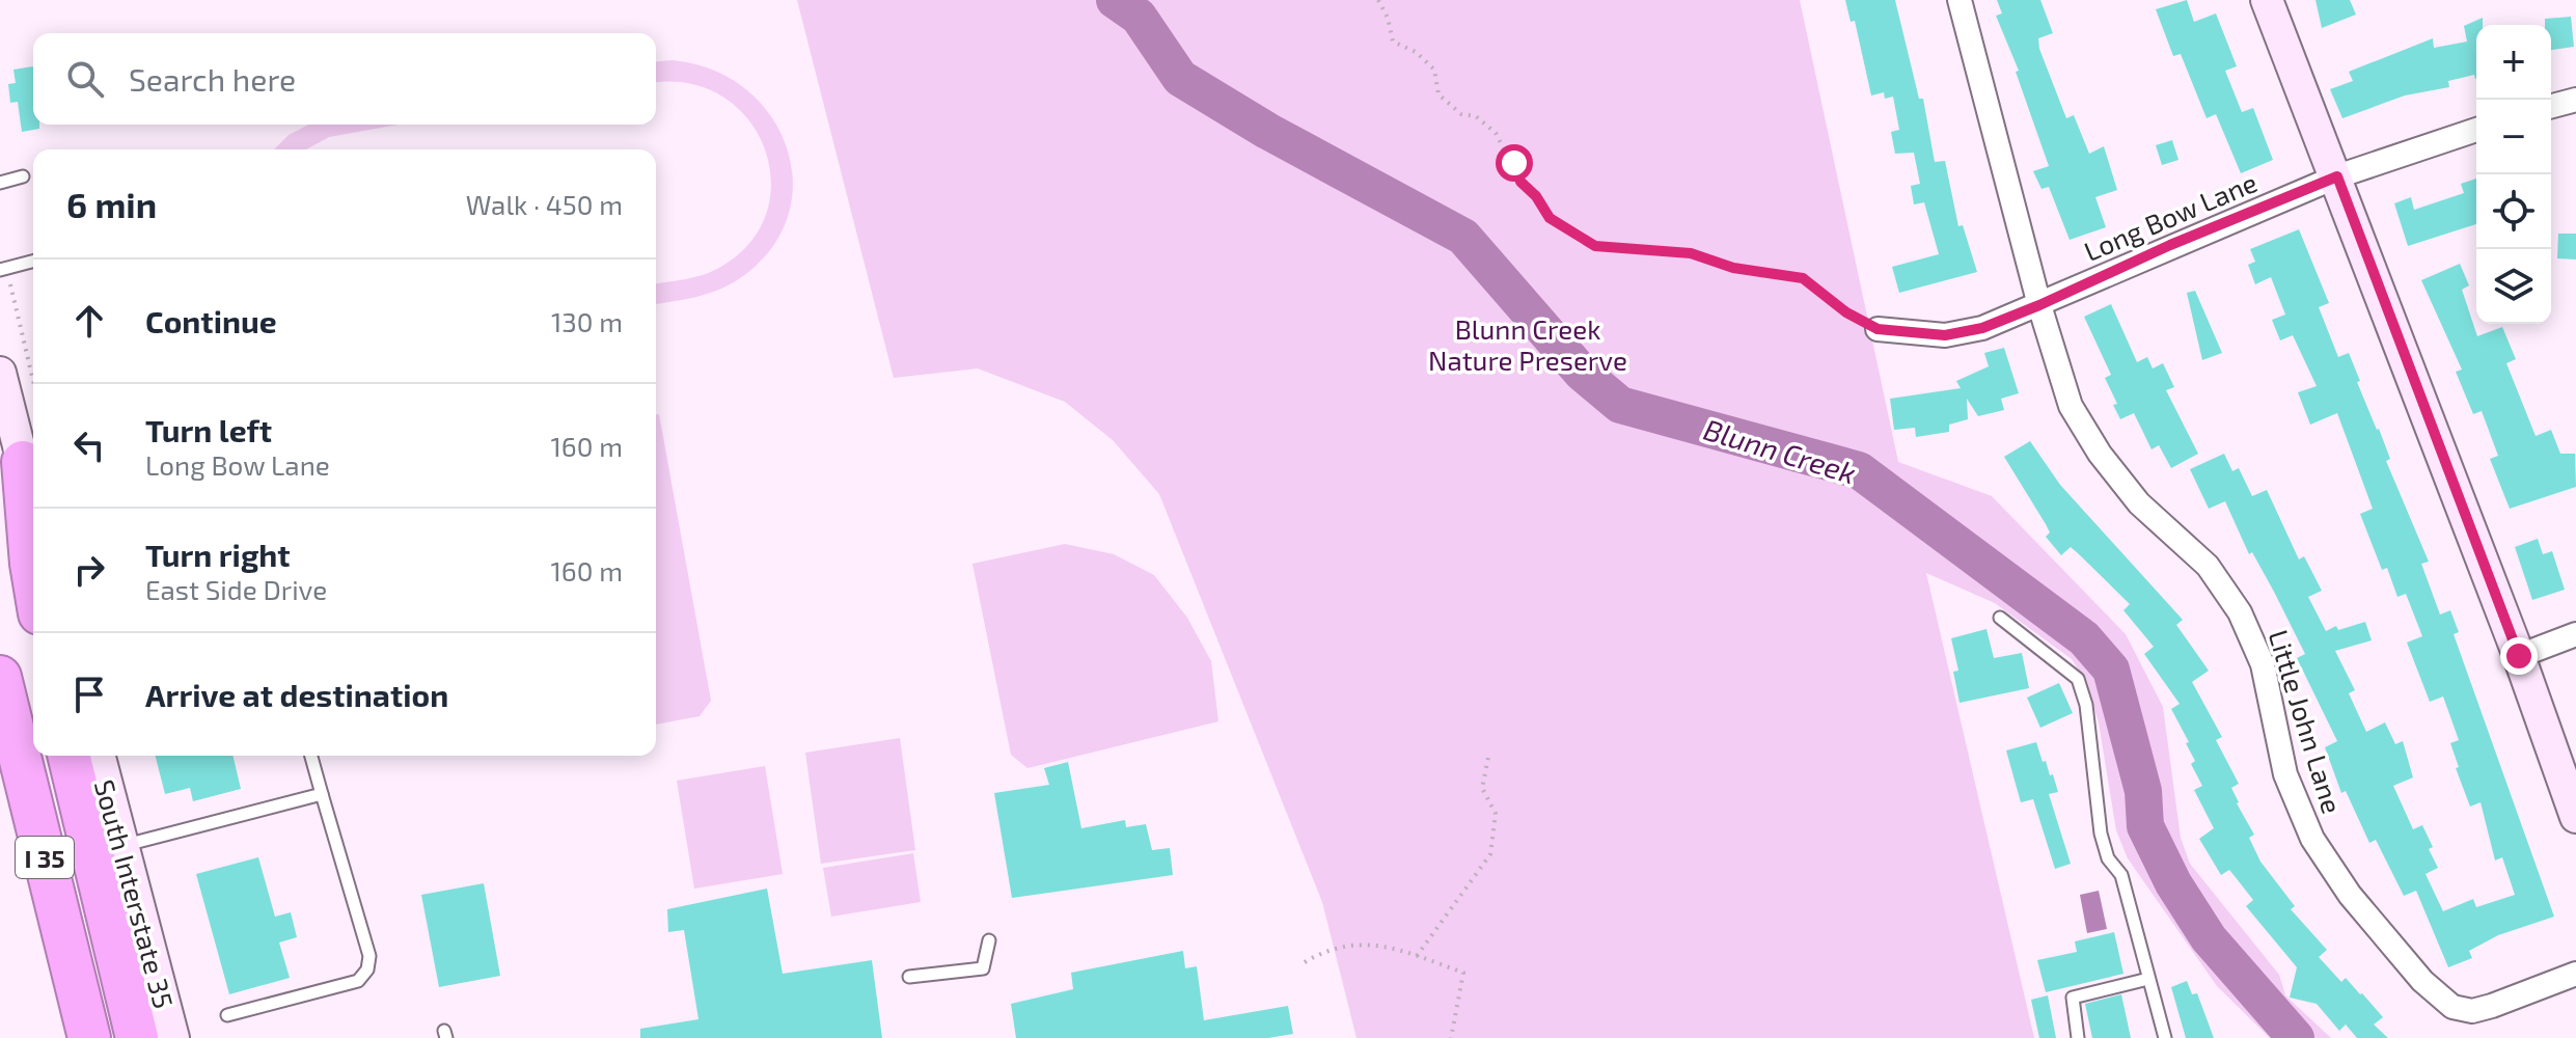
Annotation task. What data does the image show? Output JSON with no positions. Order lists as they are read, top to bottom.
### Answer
{
  "streets": {
    "highway": ["I 35"],
    "street": ["Long Bow Lane", "Little John Lane", "South Interstate 35"]
  },
  "crossings": [
    ["Long Bow Lane", "Little John Lane"]
  ],
  "water": ["Blunn Creek"],
  "parks": ["Blunn Creek Nature Preserve"],
  "page": {
    "map_buttons": ["+", "−"],
    "search": "Search here",
    "heading": ["6 min", "Walk · 450 m"],
    "list": [
      ["Continue", "130 m"],
      ["Turn left", "Long Bow Lane", "160 m"],
      ["Turn right", "East Side Drive", "160 m"],
      "Arrive at destination"
    ]
  }
}
